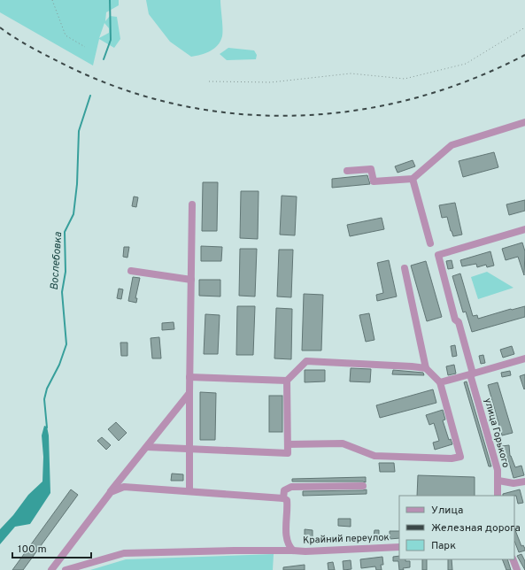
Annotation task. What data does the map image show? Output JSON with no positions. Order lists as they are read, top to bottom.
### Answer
{
  "streets": {
    "street": ["улица Горького", "Крайний переулок"]
  },
  "water": ["Вослебовка"],
  "legend": ["Улица", "Железная дорога", "Парк"],
  "scale_bar": "100 m"
}
